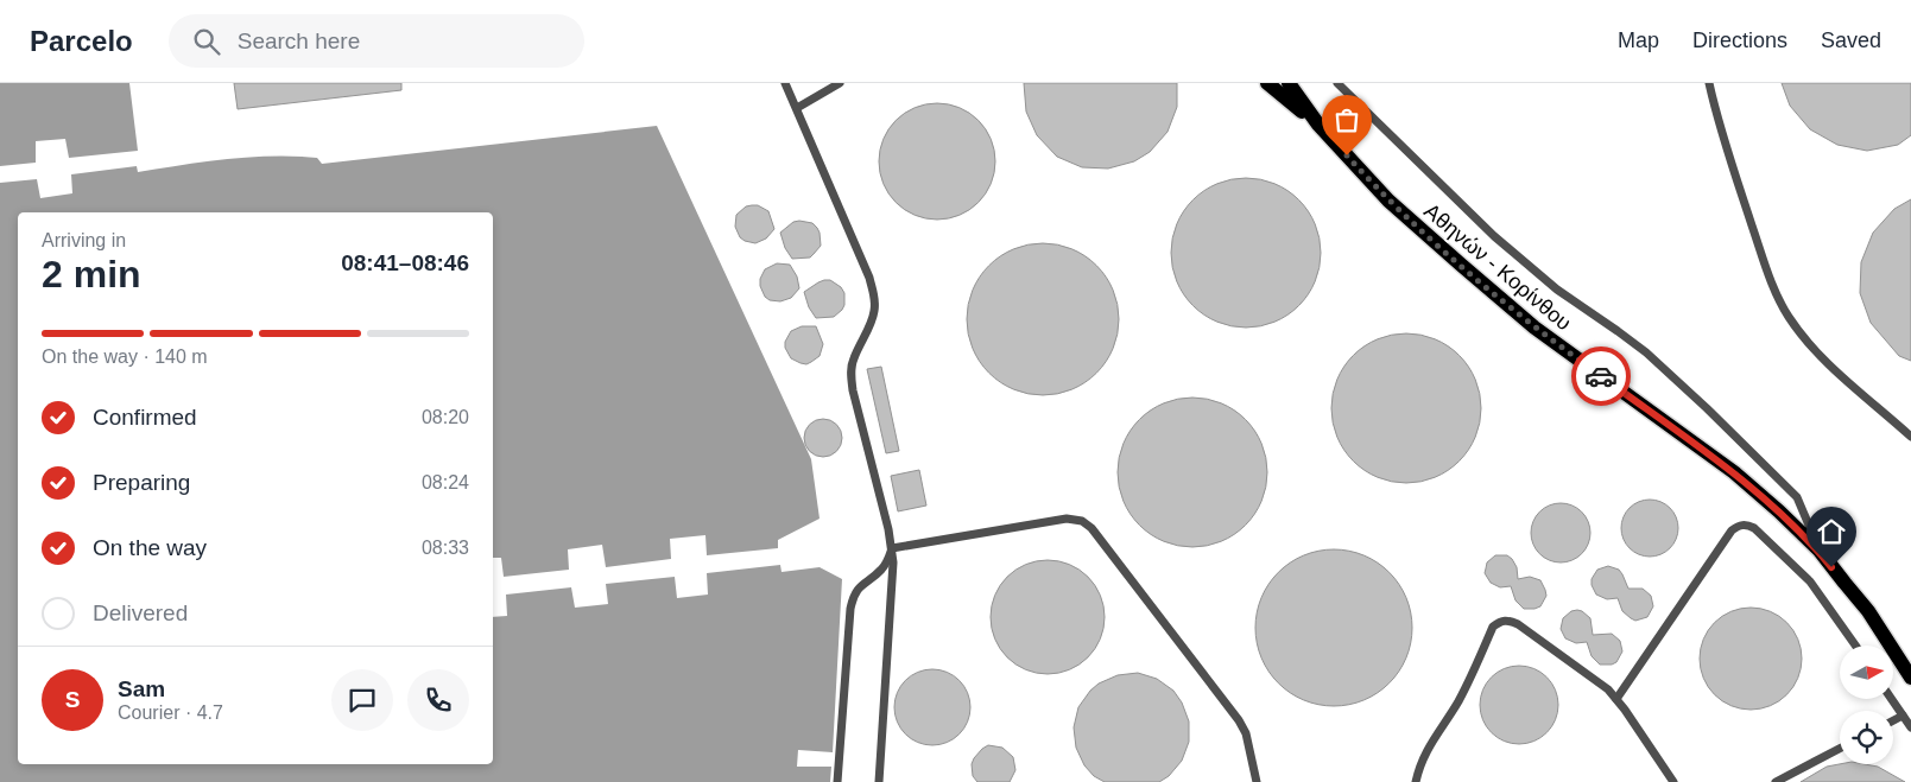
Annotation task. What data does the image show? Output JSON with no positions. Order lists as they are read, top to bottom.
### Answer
{
  "streets": {
    "main road": ["Αθηνών - Κορίνθου"]
  },
  "north": "right",
  "page": {
    "header": "Parcelo",
    "search": "Search here",
    "nav": ["Map", "Directions", "Saved"],
    "heading": ["2 min", "Arriving in", "08:41–08:46"],
    "panel": ["Sam", "Courier · 4.7"],
    "bar": "On the way · 140 m",
    "list": [
      ["Confirmed", "08:20"],
      ["Preparing", "08:24"],
      ["On the way", "08:33"],
      "Delivered"
    ],
    "round": "S"
  }
}
